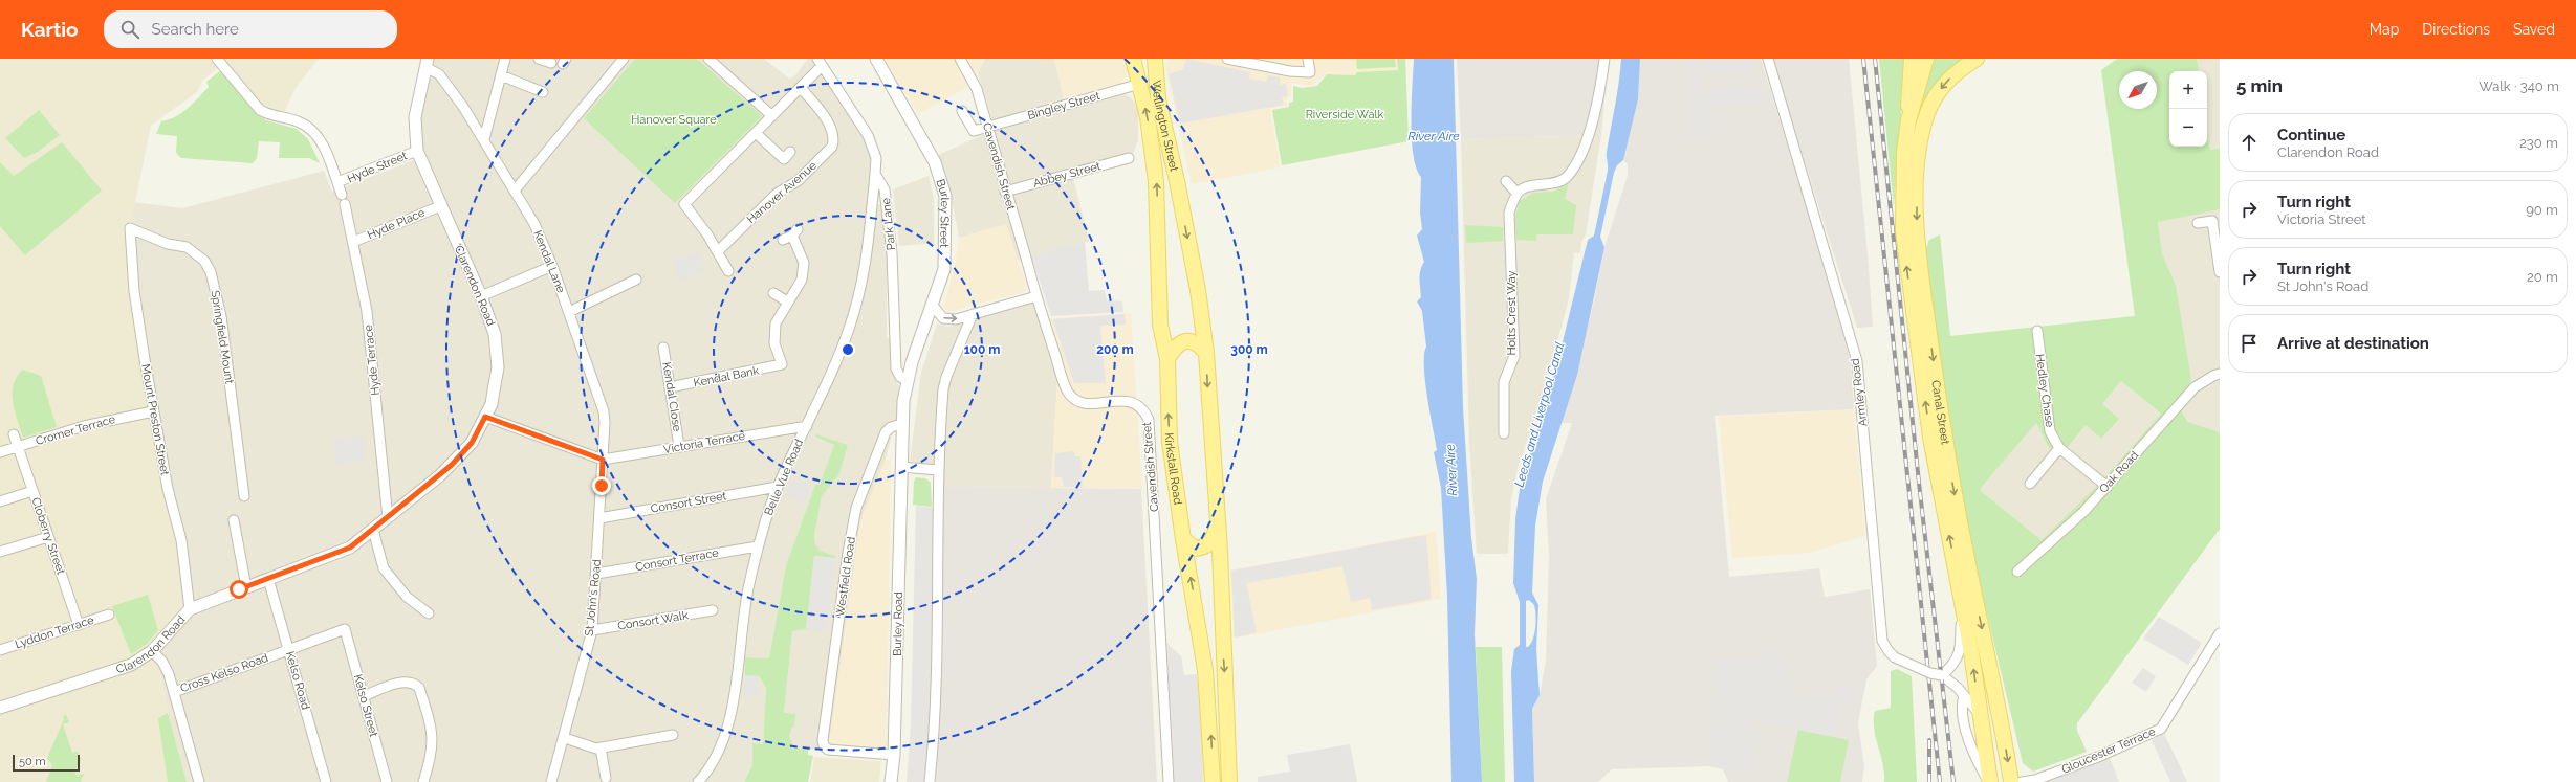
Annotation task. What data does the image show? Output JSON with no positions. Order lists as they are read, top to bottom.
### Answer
{
  "streets": {
    "main road": ["Wellington Street", "Canal Street", "Kirkstall Road"],
    "street": [
      "Bingley Street",
      "Cavendish Street",
      "Hyde Street",
      "Abbey Street",
      "Hanover Avenue",
      "Burley Street",
      "Hyde Place",
      "Park Lane",
      "Kendal Lane",
      "Clarendon Road",
      "Holts Crest Way",
      "Springfield Mount",
      "Hyde Terrace",
      "Kendal Bank",
      "Hedley Chase",
      "Armley Road",
      "Kendal Close",
      "Mount Preston Street",
      "Cromer Terrace",
      "Victoria Terrace",
      "Oak Road",
      "Belle Vue Road",
      "Consort Street",
      "Cloberry Street",
      "Consort Terrace",
      "Westfield Road",
      "St John's Road",
      "Consort Walk",
      "Burley Road",
      "Lyddon Terrace",
      "Cross Kelso Road",
      "Kelso Road",
      "Kelso Street",
      "Gloucester Terrace"
    ]
  },
  "crossings": [
    ["Bingley Street", "Cavendish Street"],
    ["Bingley Street", "Kirkstall Road"],
    ["Cavendish Street", "Abbey Street"],
    ["Hyde Street", "Clarendon Road"],
    ["Burley Street", "Park Lane"],
    ["Burley Street", "Burley Road"],
    ["Hyde Place", "Clarendon Road"],
    ["Hyde Place", "Hyde Terrace"],
    ["Park Lane", "Belle Vue Road"],
    ["Park Lane", "Burley Road"],
    ["Kendal Lane", "Clarendon Road"],
    ["Kendal Lane", "Victoria Terrace"],
    ["Kendal Lane", "St John's Road"],
    ["Clarendon Road", "Hyde Terrace"],
    ["Clarendon Road", "Mount Preston Street"],
    ["Clarendon Road", "Kelso Road"],
    ["Springfield Mount", "Mount Preston Street"],
    ["Kendal Bank", "Kendal Close"],
    ["Hedley Chase", "Oak Road"],
    ["Armley Road", "Canal Street"],
    ["Kendal Close", "Victoria Terrace"],
    ["Mount Preston Street", "Cromer Terrace"],
    ["Cromer Terrace", "Cloberry Street"],
    ["Victoria Terrace", "Belle Vue Road"],
    ["Victoria Terrace", "St John's Road"],
    ["Belle Vue Road", "Consort Street"],
    ["Belle Vue Road", "Consort Terrace"],
    ["Consort Street", "St John's Road"],
    ["Cloberry Street", "Lyddon Terrace"],
    ["Consort Terrace", "St John's Road"],
    ["Westfield Road", "Burley Road"],
    ["St John's Road", "Consort Walk"],
    ["Cross Kelso Road", "Kelso Road"],
    ["Cross Kelso Road", "Kelso Street"]
  ],
  "one_way": ["Wellington Street"],
  "water": ["River Aire", "Leeds and Liverpool Canal"],
  "parks": ["Riverside Walk", "Hanover Square"],
  "scale_bar": "50 m",
  "north": "bottom left",
  "page": {
    "header": "Kartio",
    "search": "Search here",
    "nav": ["Map", "Directions", "Saved"],
    "heading": ["5 min", "Walk · 340 m"],
    "map_buttons": ["+", "−"],
    "list": [
      ["Continue", "Clarendon Road", "230 m"],
      ["Turn right", "Victoria Street", "90 m"],
      ["Turn right", "St John's Road", "20 m"],
      "Arrive at destination"
    ],
    "scale": "50 m"
  },
  "rings": ["100 m", "200 m", "300 m"]
}
